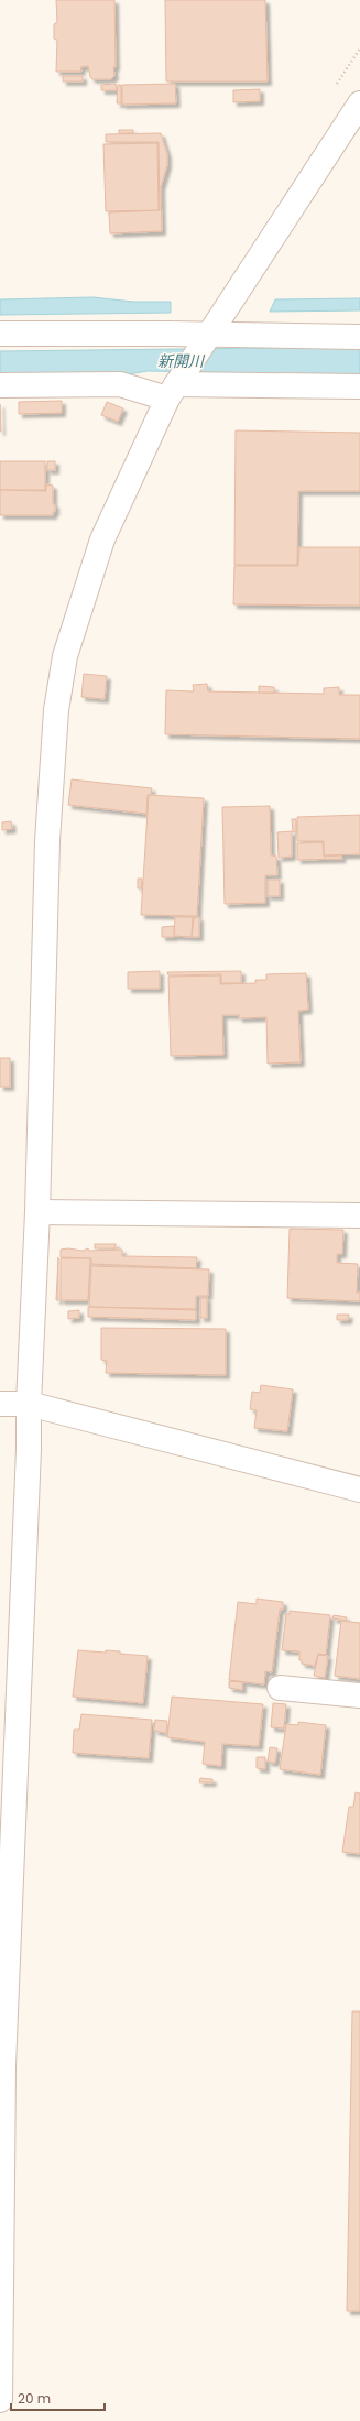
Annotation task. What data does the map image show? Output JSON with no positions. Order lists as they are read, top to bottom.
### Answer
{
  "water": ["新開川"],
  "scale_bar": "20 m"
}
